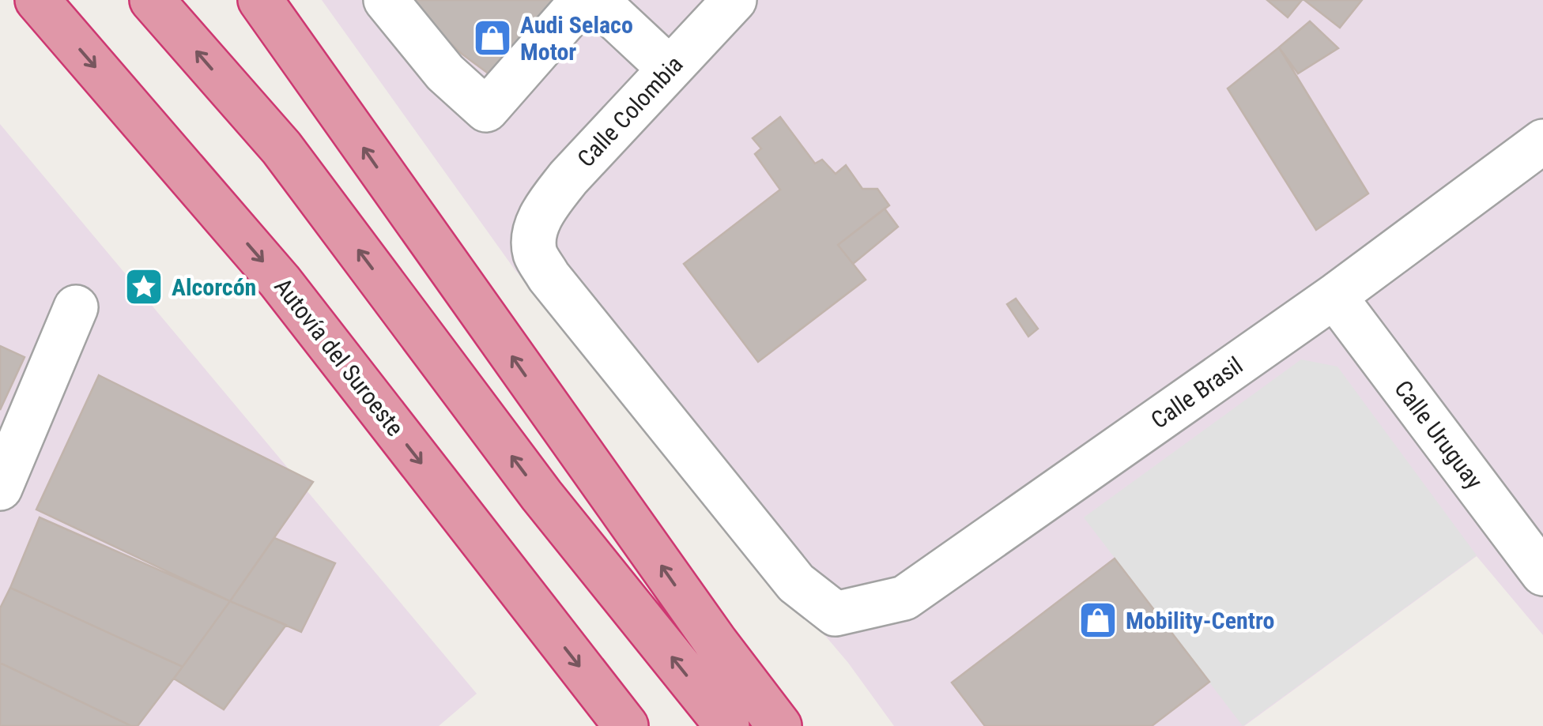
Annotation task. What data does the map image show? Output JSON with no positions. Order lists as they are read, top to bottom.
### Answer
{
  "streets": {
    "highway": ["Autovía del Suroeste"],
    "street": ["Calle Colombia", "Calle Brasil", "Calle Uruguay"]
  },
  "crossings": [
    ["Calle Colombia", "Calle Brasil"],
    ["Calle Brasil", "Calle Uruguay"]
  ],
  "places": {
    "shop": ["Audi Selaco Motor", "Mobility-Centro"],
    "place": ["Alcorcón"]
  }
}
